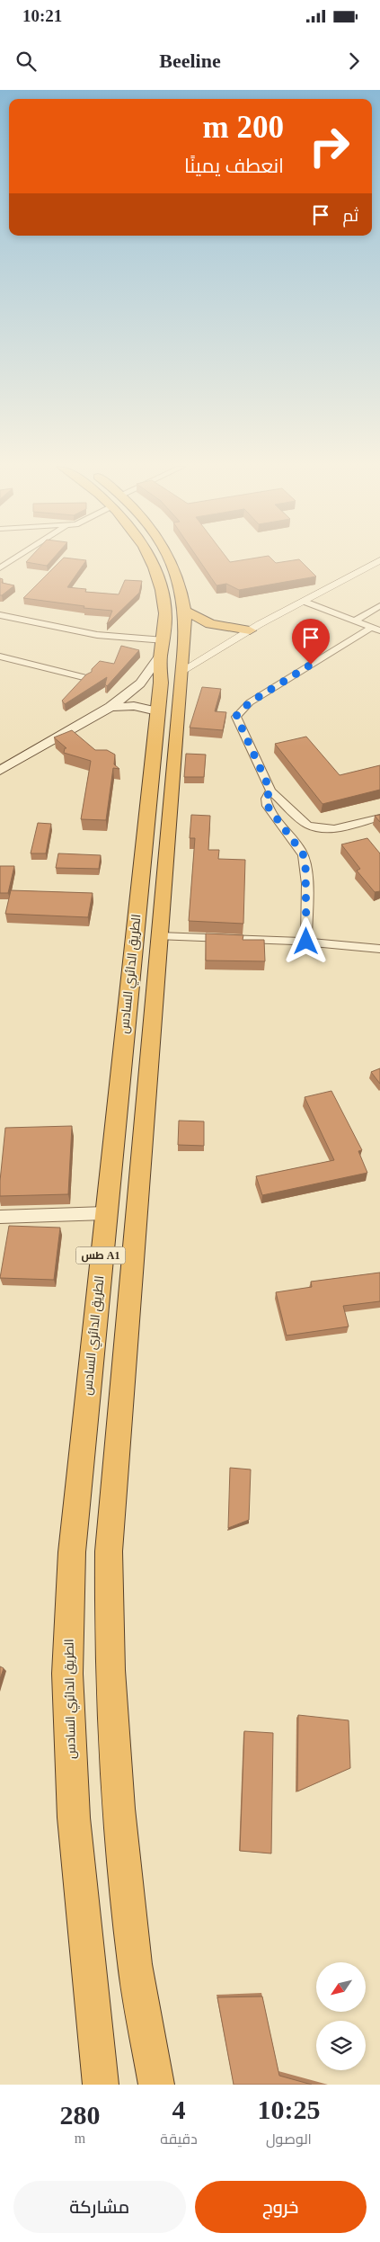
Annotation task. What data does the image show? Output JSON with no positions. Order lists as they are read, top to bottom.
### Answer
{
  "streets": {
    "highway": ["الطريق الدائري السادس", "طس A1"]
  },
  "north": "bottom left",
  "page": {
    "status": "10:21",
    "header": "Beeline",
    "turn": ["200 m", "انعطف يمينًا"],
    "then": "ثم",
    "eta": [
      "10:25",
      "الوصول",
      "4",
      "دقيقة",
      "280",
      "m"
    ],
    "buttons": ["خروج", "مشاركة"]
  }
}
